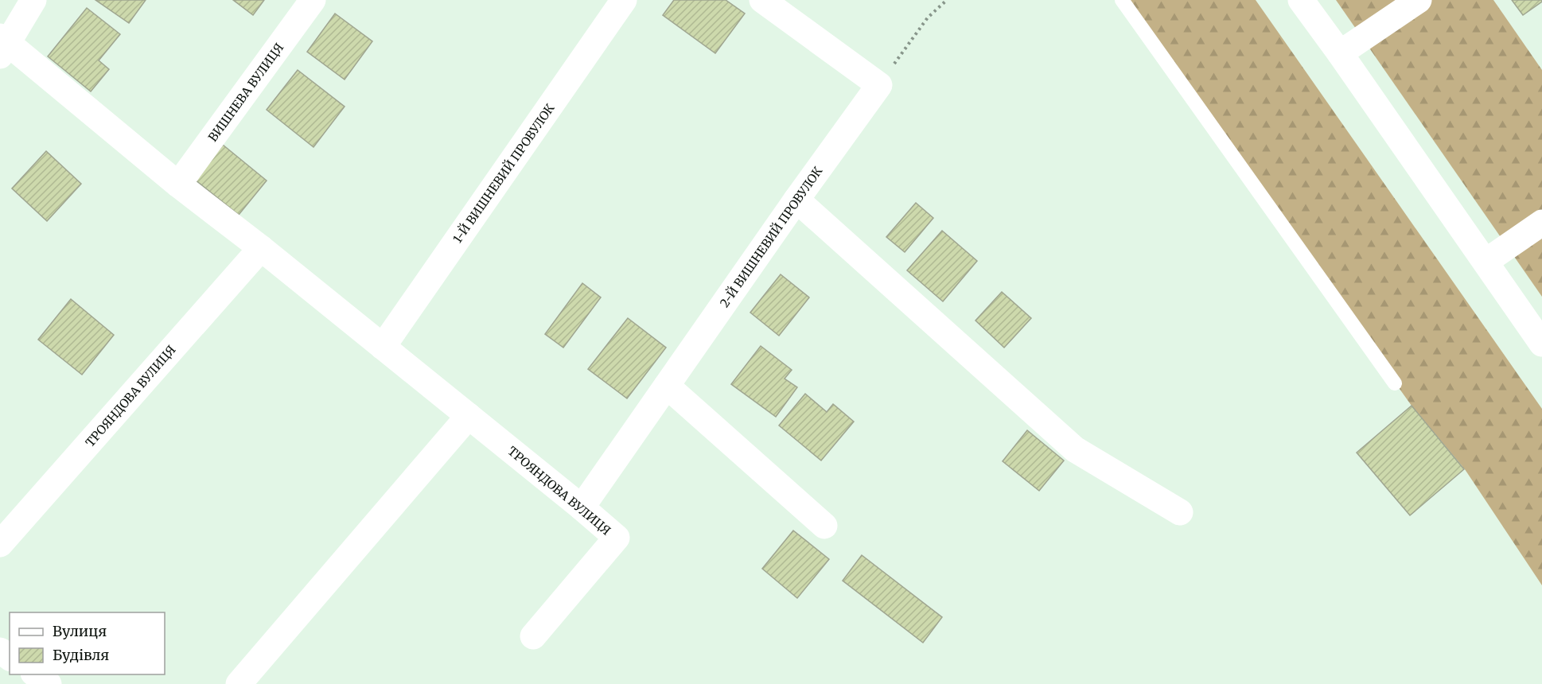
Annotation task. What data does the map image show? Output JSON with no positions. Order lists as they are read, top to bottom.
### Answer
{
  "streets": {
    "main road": [
      "ВИШНЕВА ВУЛИЦЯ",
      "1-Й ВИШНЕВИЙ ПРОВУЛОК",
      "2-Й ВИШНЕВИЙ ПРОВУЛОК",
      "ТРОЯНДОВА ВУЛИЦЯ"
    ]
  },
  "crossings": [
    ["ВИШНЕВА ВУЛИЦЯ", "ТРОЯНДОВА ВУЛИЦЯ"],
    ["1-Й ВИШНЕВИЙ ПРОВУЛОК", "ТРОЯНДОВА ВУЛИЦЯ"],
    ["2-Й ВИШНЕВИЙ ПРОВУЛОК", "ТРОЯНДОВА ВУЛИЦЯ"]
  ],
  "legend": ["Вулиця", "Будівля"]
}
